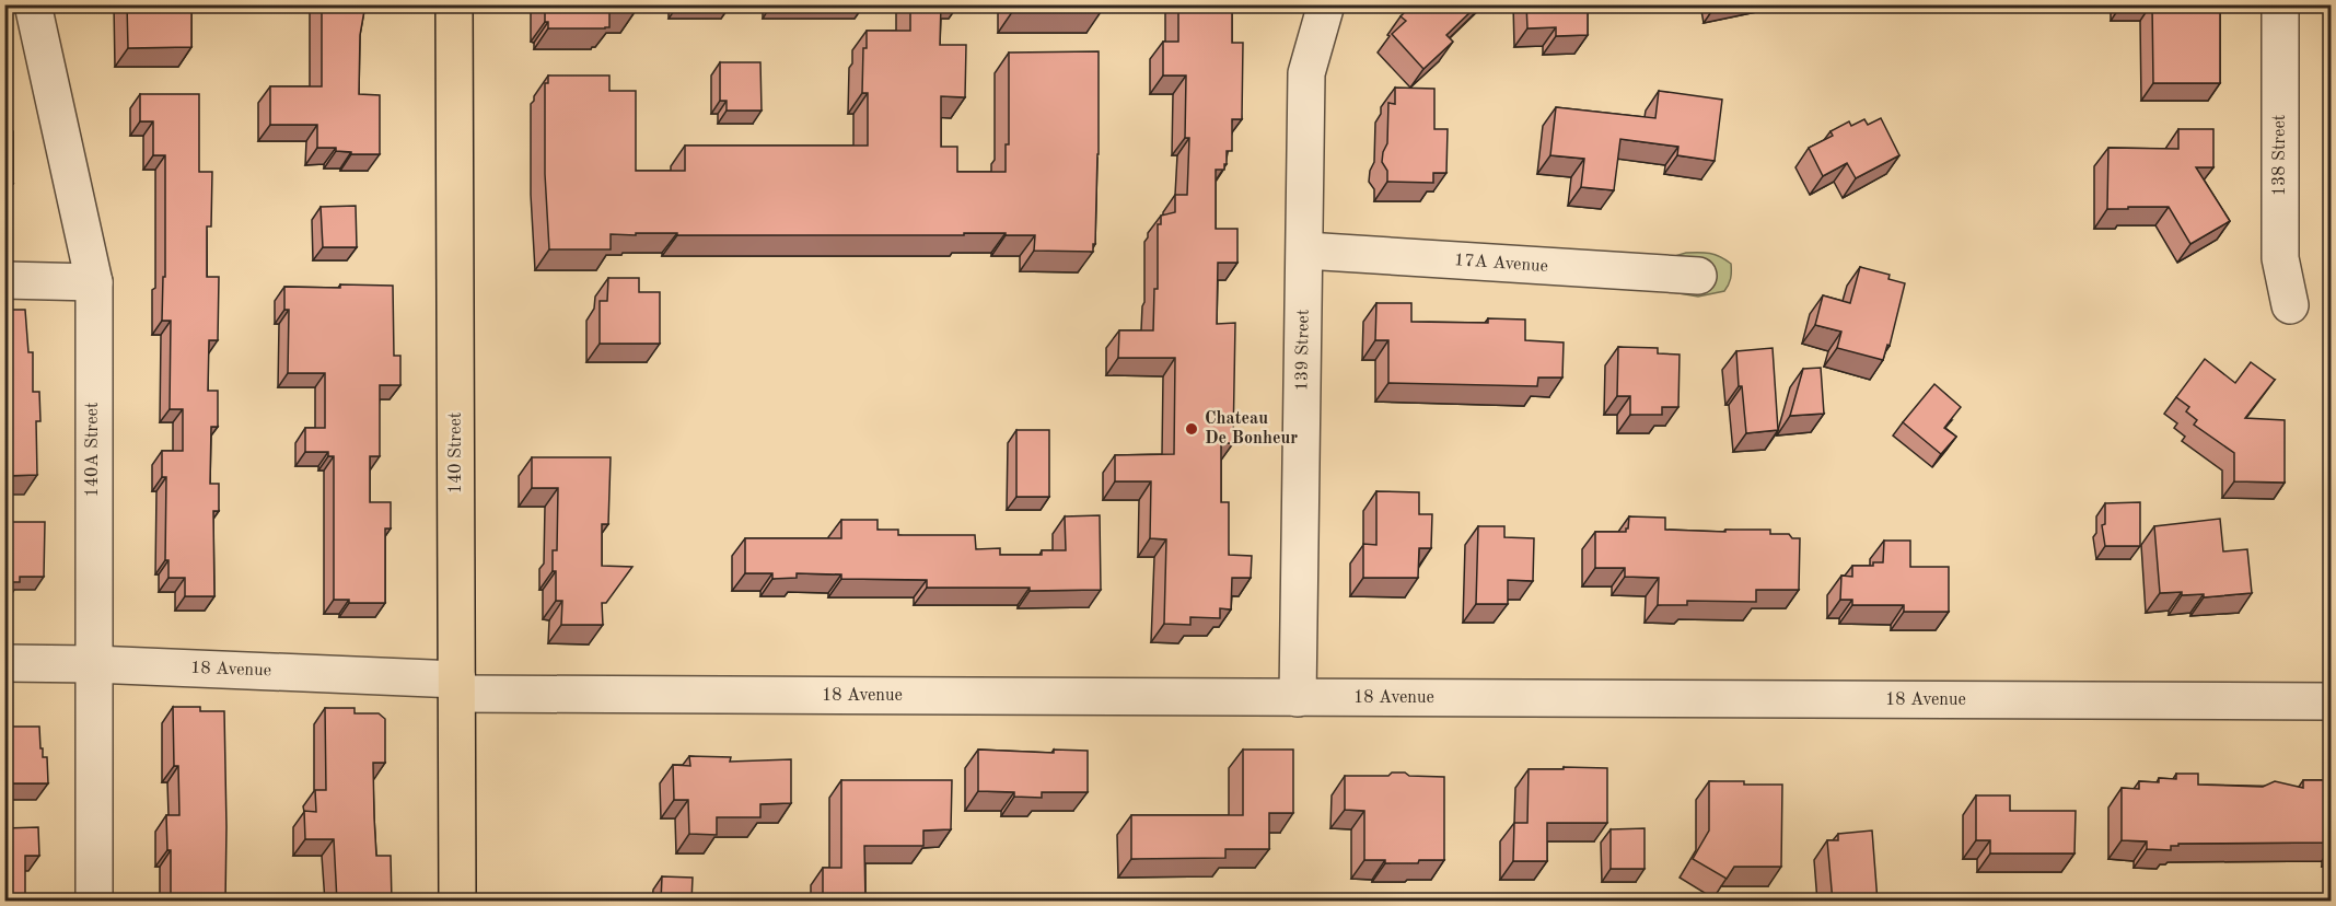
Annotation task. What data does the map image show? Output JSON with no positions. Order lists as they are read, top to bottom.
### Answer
{
  "streets": {
    "main road": ["140 Street"],
    "street": [
      "138 Street",
      "17A Avenue",
      "139 Street",
      "140A Street",
      "18 Avenue"
    ]
  },
  "crossings": [
    ["17A Avenue", "139 Street"],
    ["139 Street", "18 Avenue"],
    ["140A Street", "18 Avenue"],
    ["140 Street", "18 Avenue"]
  ],
  "places": ["Chateau De Bonheur"]
}
